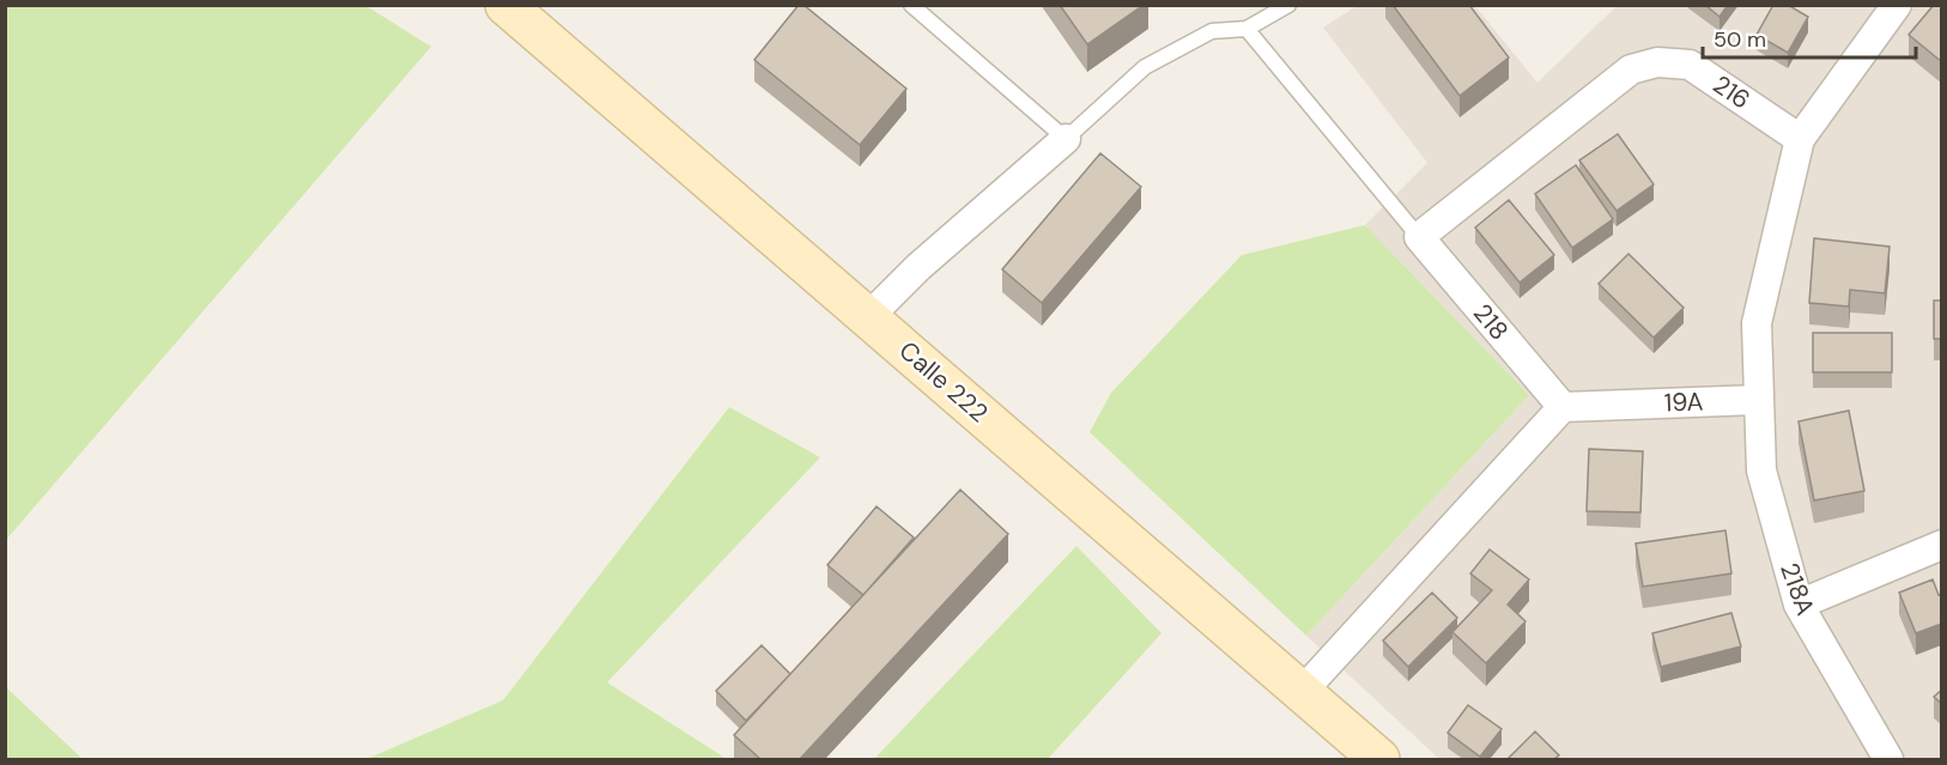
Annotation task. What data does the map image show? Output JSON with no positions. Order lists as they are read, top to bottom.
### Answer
{
  "streets": {
    "main road": ["Calle 222"],
    "street": [
      "216",
      "218",
      "19A",
      "218A"
    ]
  },
  "crossings": [
    ["216", "218"],
    ["218", "19A"],
    ["19A", "218A"]
  ],
  "scale_bar": "50 m"
}
